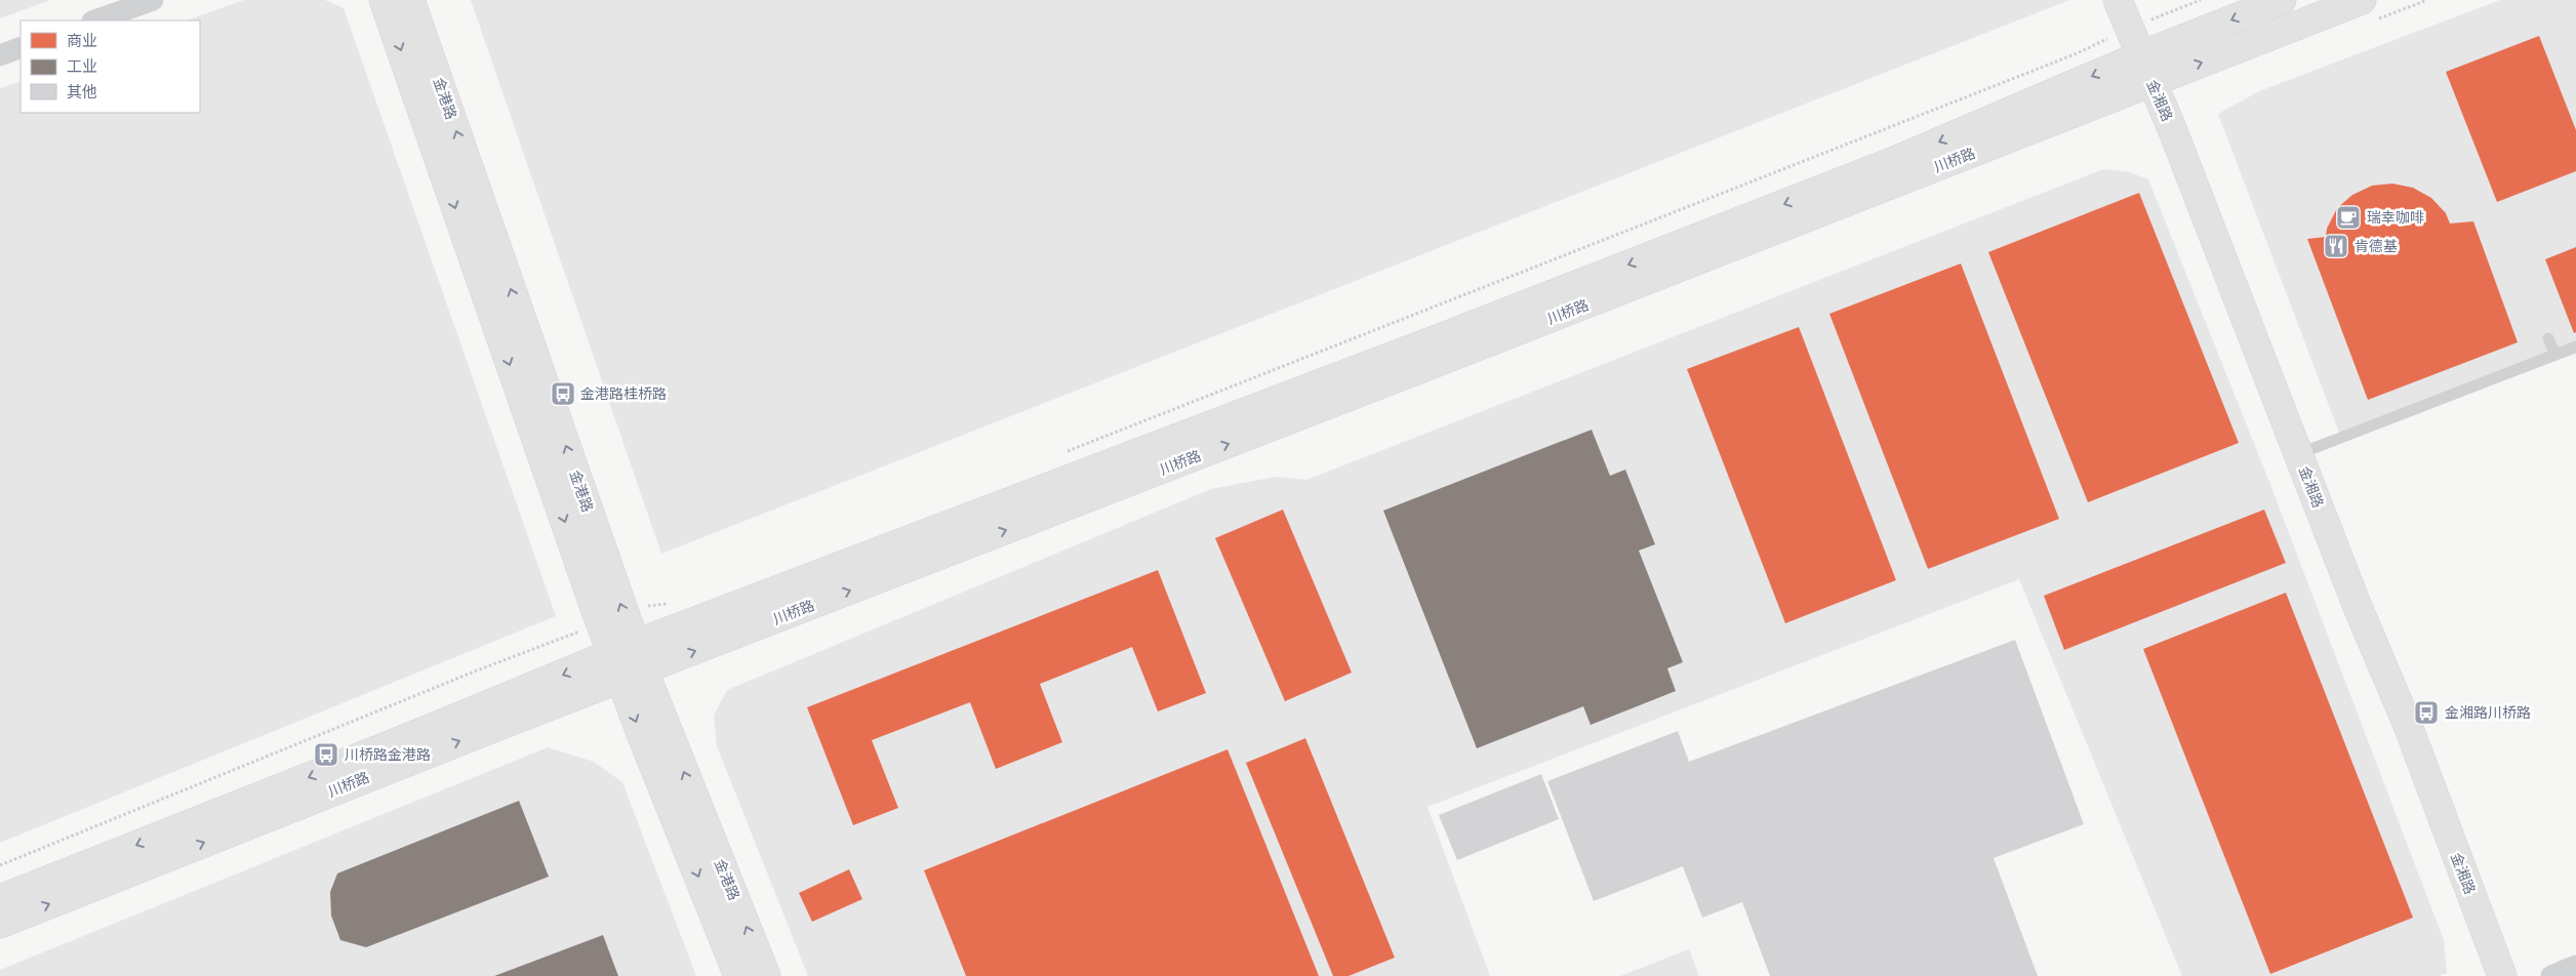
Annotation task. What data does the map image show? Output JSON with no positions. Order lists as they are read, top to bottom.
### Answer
{
  "streets": {
    "street": ["金港路", "金湘路", "川桥路"]
  },
  "crossings": [
    ["金港路", "川桥路"],
    ["金湘路", "川桥路"]
  ],
  "places": {
    "cafe": ["瑞幸咖啡"],
    "restaurant": ["肯德基"],
    "bus stop": ["金港路桂桥路", "金湘路川桥路", "川桥路金港路"]
  },
  "legend": ["商业", "工业", "其他"]
}
